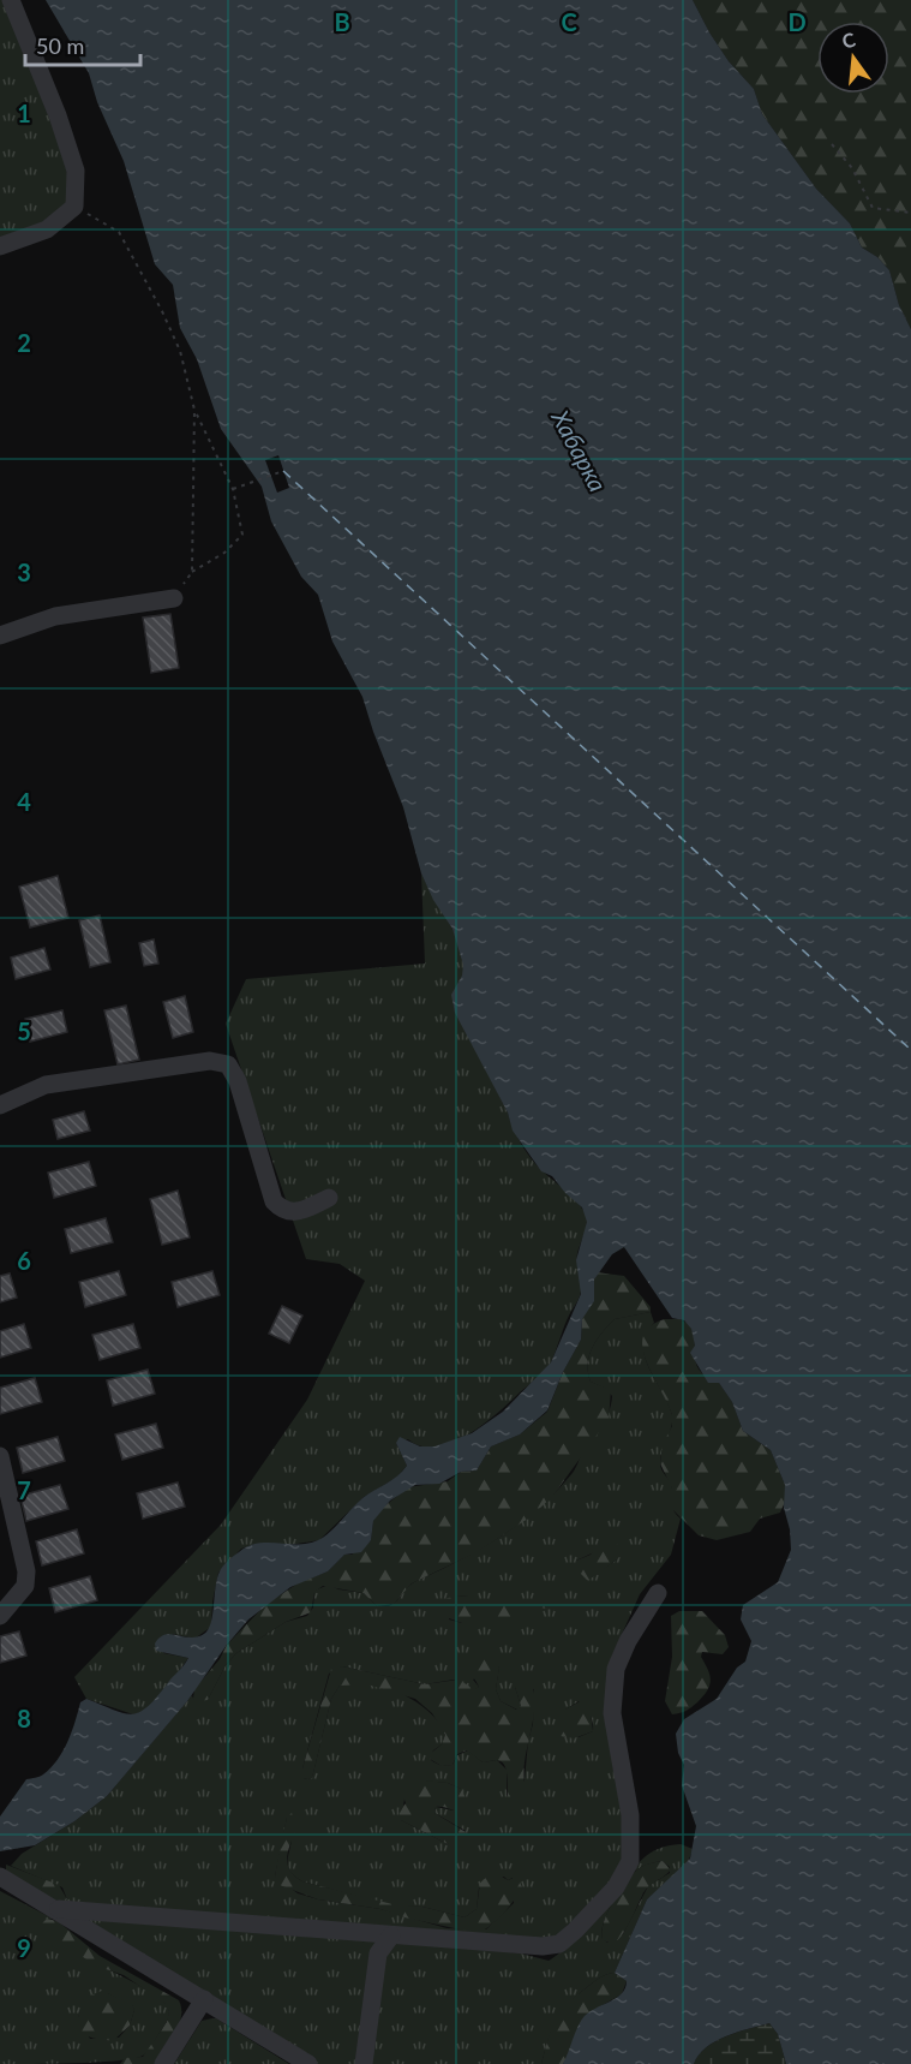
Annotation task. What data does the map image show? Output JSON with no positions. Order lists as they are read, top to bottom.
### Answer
{
  "water": ["Хабарка"],
  "scale_bar": "50 m",
  "north": "top",
  "grid": {
    "columns": ["B", "C", "D"],
    "rows": [
      "1",
      "2",
      "3",
      "4",
      "5",
      "6",
      "7",
      "8",
      "9"
    ]
  }
}
